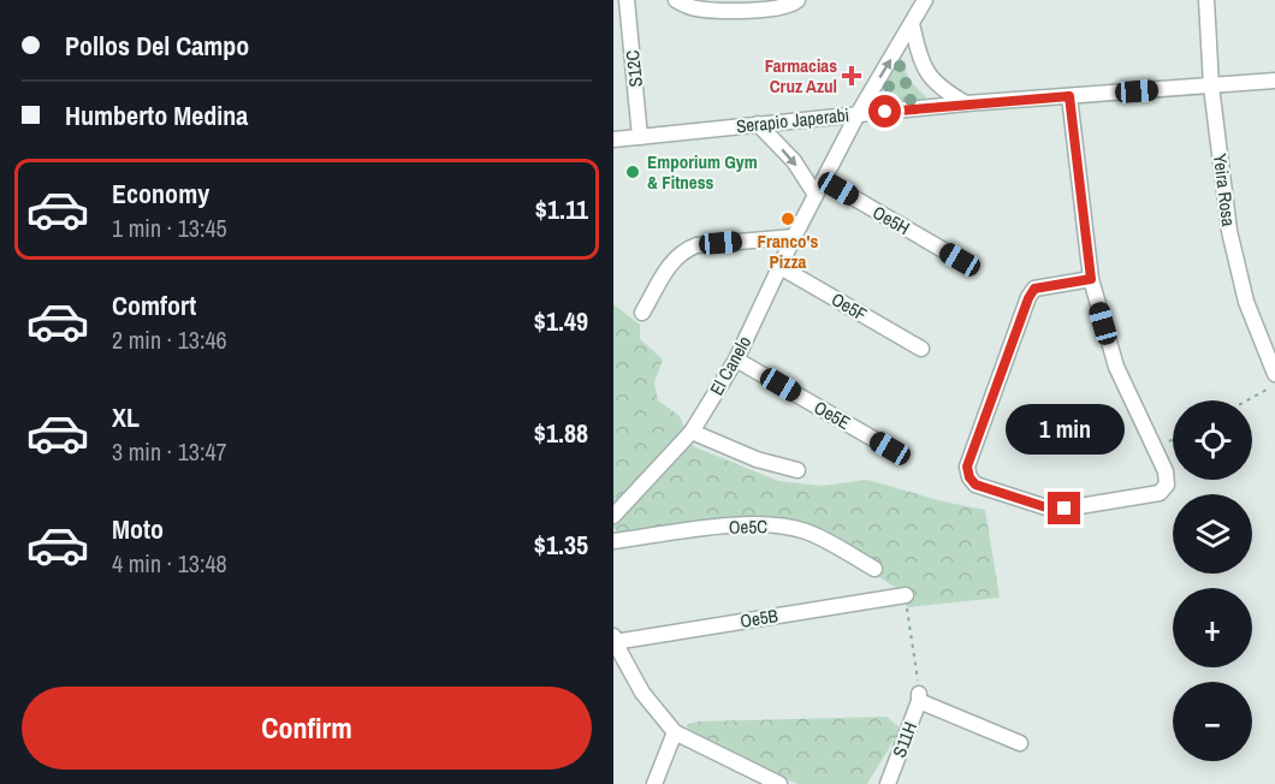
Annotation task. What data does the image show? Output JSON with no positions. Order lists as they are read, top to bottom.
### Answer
{
  "streets": {
    "street": [
      "S12C",
      "Serapio Japerabi",
      "Yeira Rosa",
      "Oe5H",
      "Oe5F",
      "El Canelo",
      "Oe5E",
      "Oe5C",
      "Oe5B",
      "S11H"
    ]
  },
  "crossings": [
    ["S12C", "Serapio Japerabi"],
    ["Serapio Japerabi", "Yeira Rosa"],
    ["Serapio Japerabi", "El Canelo"],
    ["Oe5H", "El Canelo"],
    ["Oe5F", "El Canelo"],
    ["El Canelo", "Oe5E"]
  ],
  "places": {
    "health": ["Farmacias Cruz Azul"],
    "other": ["Emporium Gym & Fitness", "Franco's Pizza"]
  },
  "page": {
    "banner": ["Pollos Del Campo", "Humberto Medina"],
    "list": [
      {
        "name": "Economy",
        "note": "1 min · 13:45",
        "value": "$1.11"
      },
      {
        "name": "Comfort",
        "note": "2 min · 13:46",
        "value": "$1.49"
      },
      {
        "name": "XL",
        "note": "3 min · 13:47",
        "value": "$1.88"
      },
      {
        "name": "Moto",
        "note": "4 min · 13:48",
        "value": "$1.35"
      }
    ],
    "map_buttons": ["+", "−"],
    "bubble": "1 min",
    "buttons": "Confirm"
  }
}
